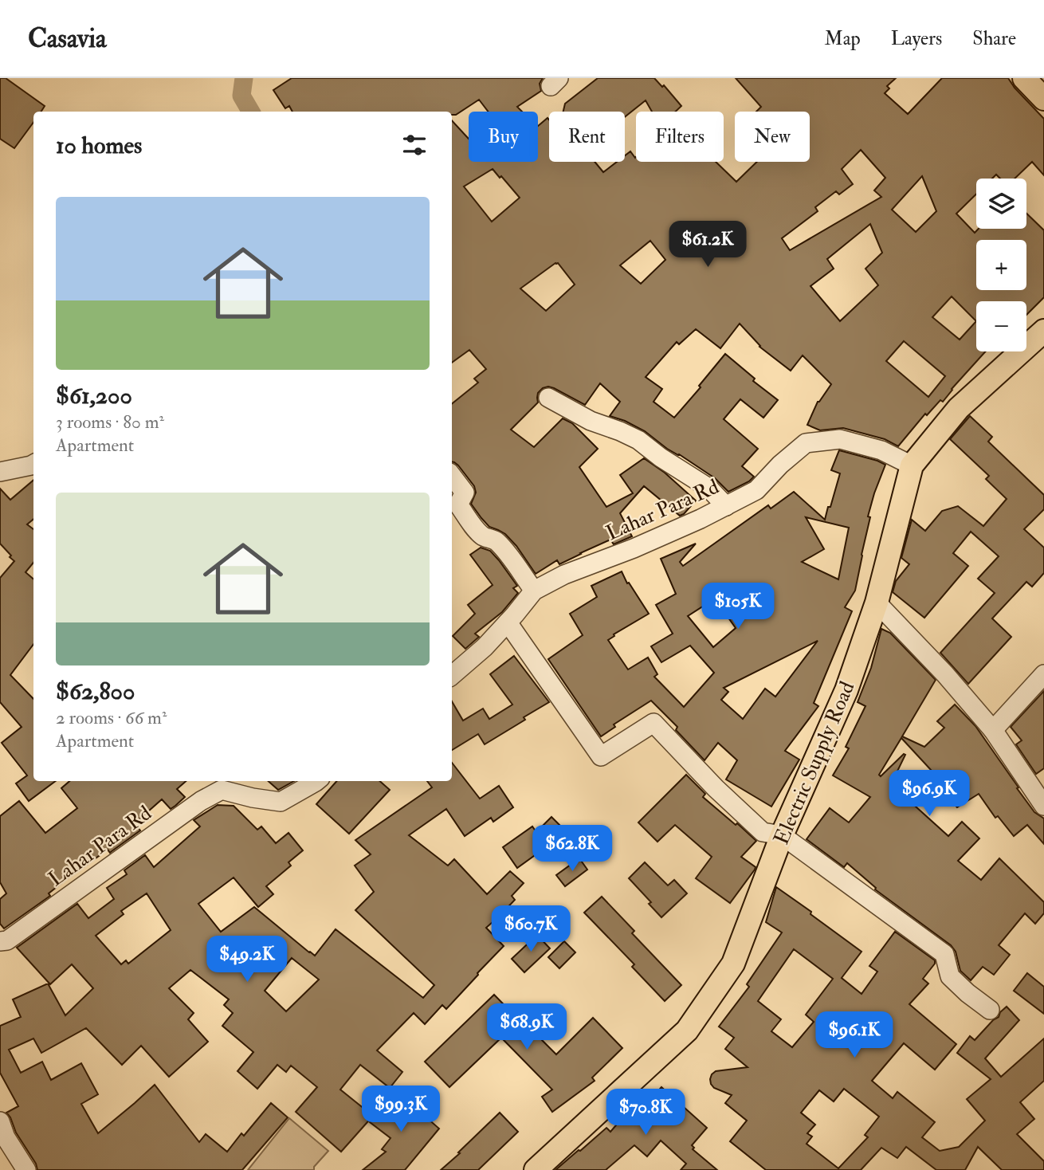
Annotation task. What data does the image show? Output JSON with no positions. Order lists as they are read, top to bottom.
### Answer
{
  "streets": {
    "main road": ["Electric Supply Road"],
    "street": ["Lahar Para Rd"]
  },
  "crossings": [
    ["Lahar Para Rd", "Electric Supply Road"]
  ],
  "page": {
    "header": "Casavia",
    "nav": ["Map", "Layers", "Share"],
    "chip": [
      "Buy",
      "Rent",
      "Filters",
      "New"
    ],
    "heading": "10 homes",
    "map_buttons": ["+", "−"],
    "list": [
      {
        "name": "$61,200",
        "note": "3 rooms · 80 m² · Apartment"
      },
      {
        "name": "$62,800",
        "note": "2 rooms · 66 m² · Apartment"
      }
    ],
    "price": [
      "$61.2K",
      "$105K",
      "$96.9K",
      "$62.8K",
      "$60.7K",
      "$49.2K",
      "$68.9K",
      "$96.1K",
      "$99.3K",
      "$70.8K"
    ]
  }
}
